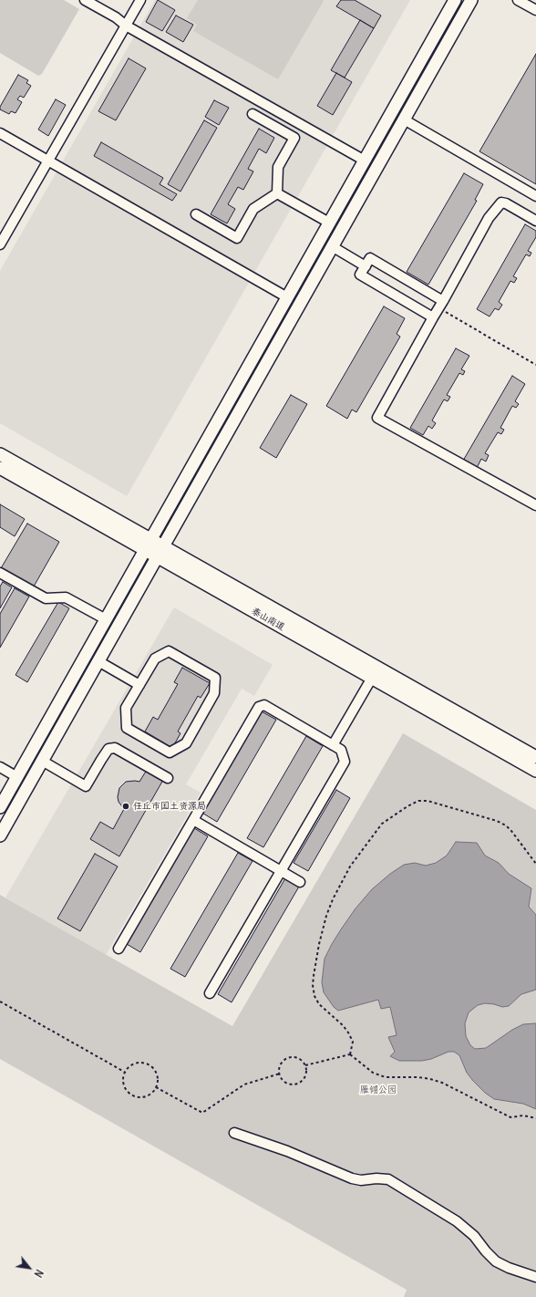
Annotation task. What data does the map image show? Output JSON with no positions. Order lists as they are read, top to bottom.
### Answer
{
  "streets": {
    "main road": ["泰山南道"]
  },
  "parks": ["雁翎公园"],
  "places": ["任丘市国土资源局"],
  "north": "bottom right"
}
